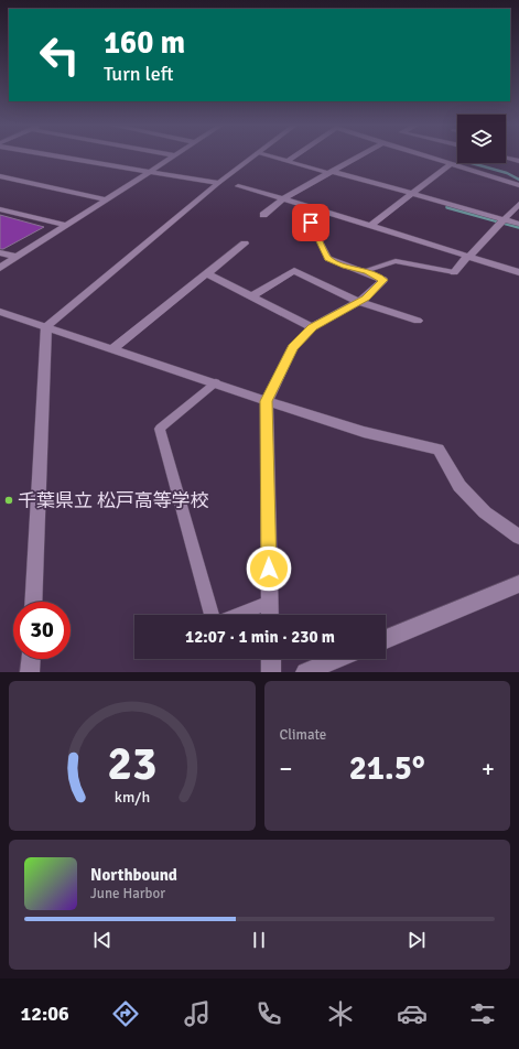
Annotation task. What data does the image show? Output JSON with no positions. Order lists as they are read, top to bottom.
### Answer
{
  "places": ["千葉県立 松戸高等学校"],
  "page": {
    "turn": ["160 m", "Turn left"],
    "limit": "30",
    "trip": "12:07 · 1 min · 230 m",
    "tile": "Climate",
    "heat": ["−", "21.5°", "+"],
    "song": ["Northbound", "June Harbor"],
    "tabs": "12:06",
    "gauge": ["23", "km/h"]
  }
}
